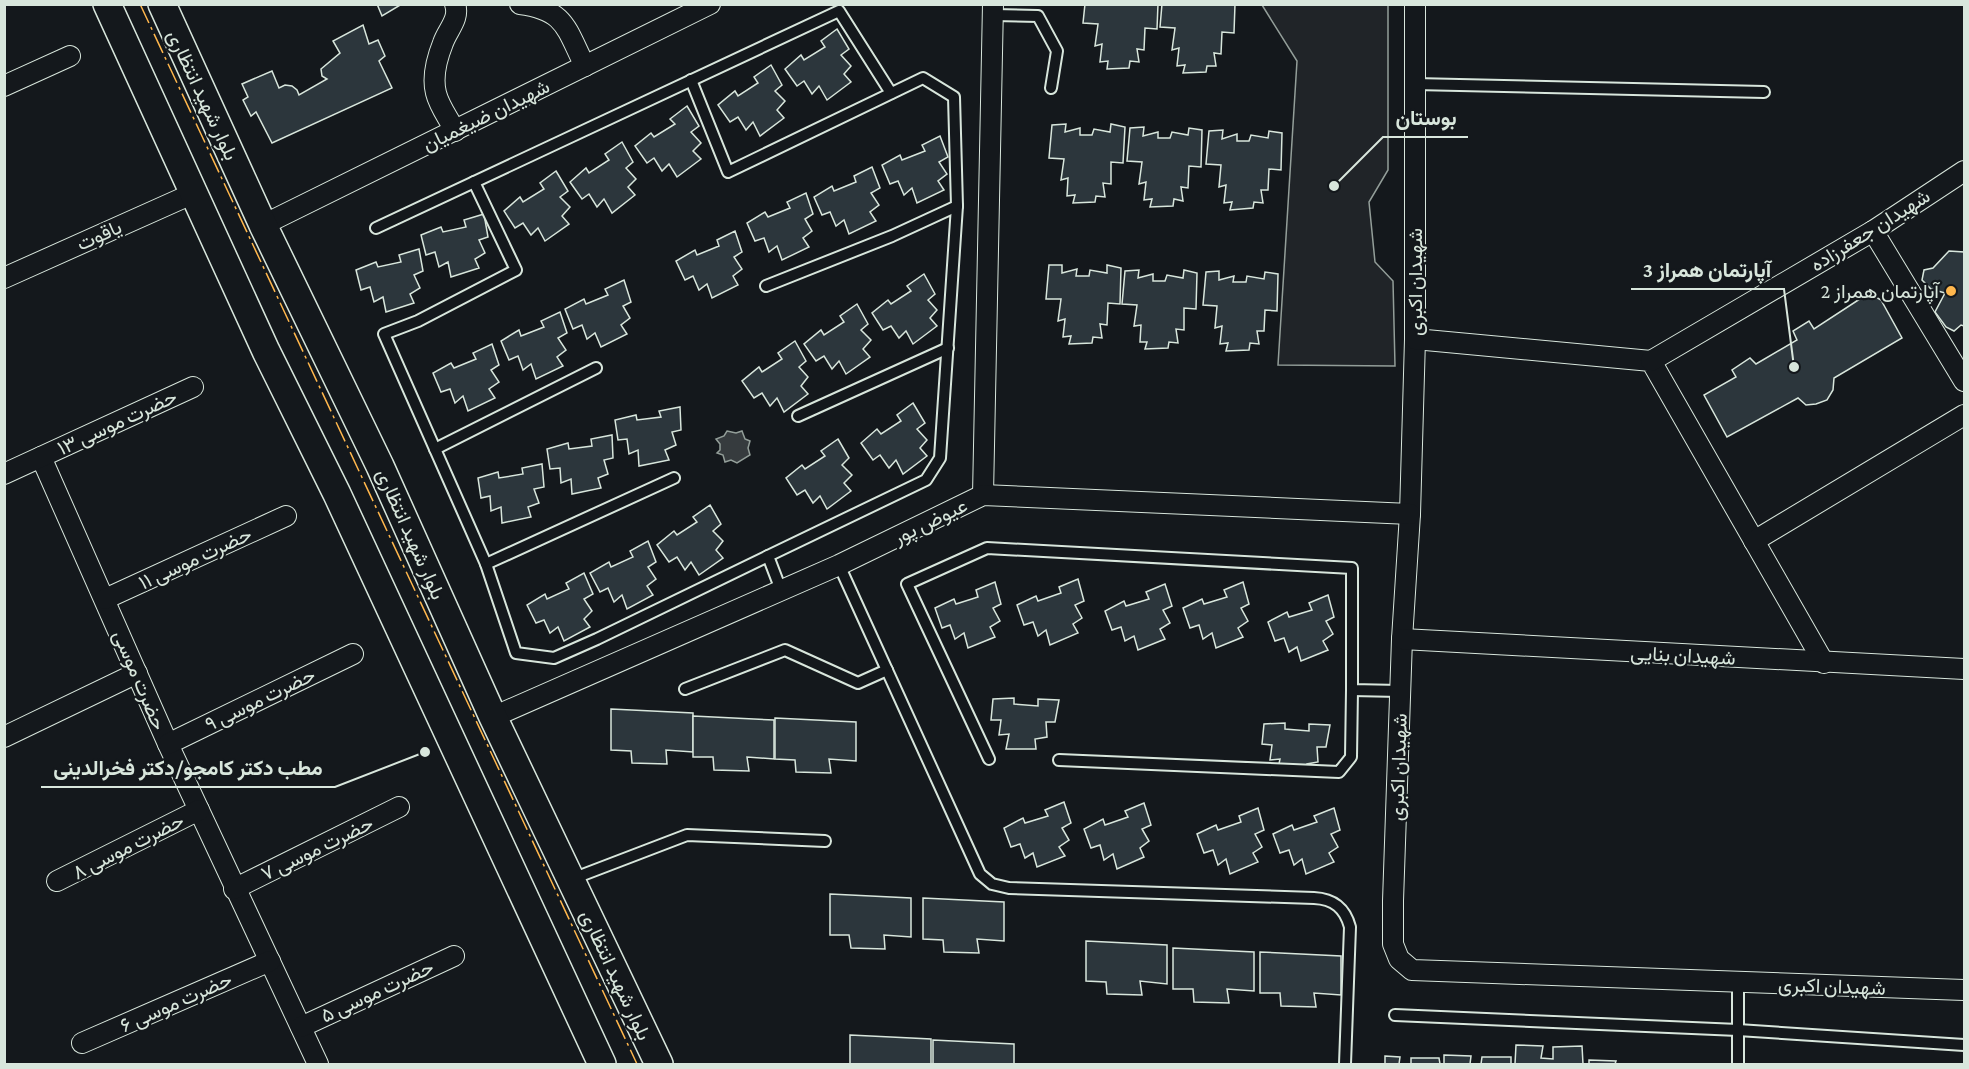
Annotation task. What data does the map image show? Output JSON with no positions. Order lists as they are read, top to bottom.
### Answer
{
  "streets": {
    "main road": ["بلوار شهید انتظاری"],
    "street": [
      "شهیدان ضیغمیان",
      "شهیدان جعفرزاده",
      "یاقوت",
      "شهیدان اکبری",
      "حضرت موسی ۱۳",
      "عیوض پور",
      "حضرت موسی ۱۱",
      "شهیدان بنایی",
      "حضرت موسی",
      "حضرت موسی ۹",
      "حضرت موسی ۸",
      "حضرت موسی ۷",
      "حضرت موسی ۵",
      "حضرت موسی ۶"
    ]
  },
  "crossings": [
    ["بلوار شهید انتظاری", "شهیدان ضیغمیان"],
    ["بلوار شهید انتظاری", "عیوض پور"],
    ["شهیدان اکبری", "شهیدان بنایی"],
    ["حضرت موسی ۱۳", "حضرت موسی"],
    ["حضرت موسی ۱۱", "حضرت موسی"],
    ["حضرت موسی", "حضرت موسی ۹"],
    ["حضرت موسی", "حضرت موسی ۸"],
    ["حضرت موسی", "حضرت موسی ۷"],
    ["حضرت موسی", "حضرت موسی ۵"],
    ["حضرت موسی", "حضرت موسی ۶"]
  ],
  "places": [
    "بوستان",
    "آپارتمان همراز 2",
    "آپارتمان همراز 3",
    "مطب دکتر کامجو/دکتر فخرالدینی"
  ]
}
